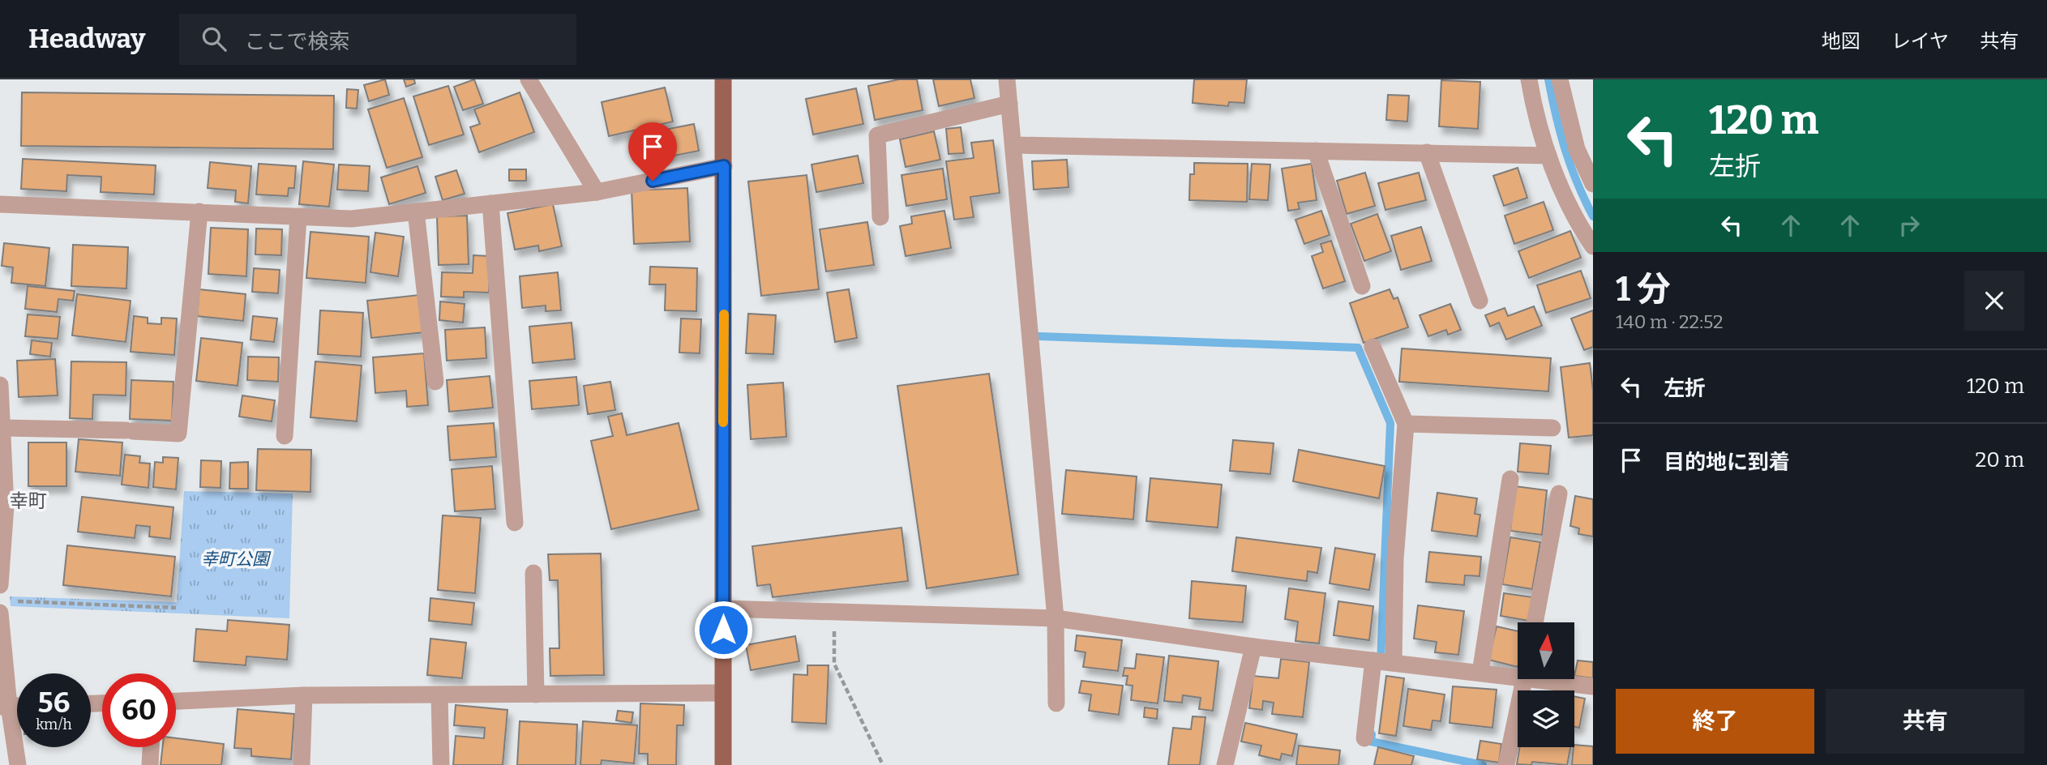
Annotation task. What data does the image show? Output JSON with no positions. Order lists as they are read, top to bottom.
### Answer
{
  "districts": ["幸町"],
  "parks": ["幸町公園"],
  "north": "top",
  "page": {
    "header": "Headway",
    "search": "ここで検索",
    "nav": ["地図", "レイヤ", "共有"],
    "turn": ["120 m", "左折"],
    "heading": ["1 分", "140 m · 22:52"],
    "list": [
      {
        "name": "左折",
        "value": "120 m"
      },
      {
        "name": "目的地に到着",
        "value": "20 m"
      }
    ],
    "speed": "56 km/h",
    "limit": "60",
    "buttons": ["終了", "共有"]
  }
}
